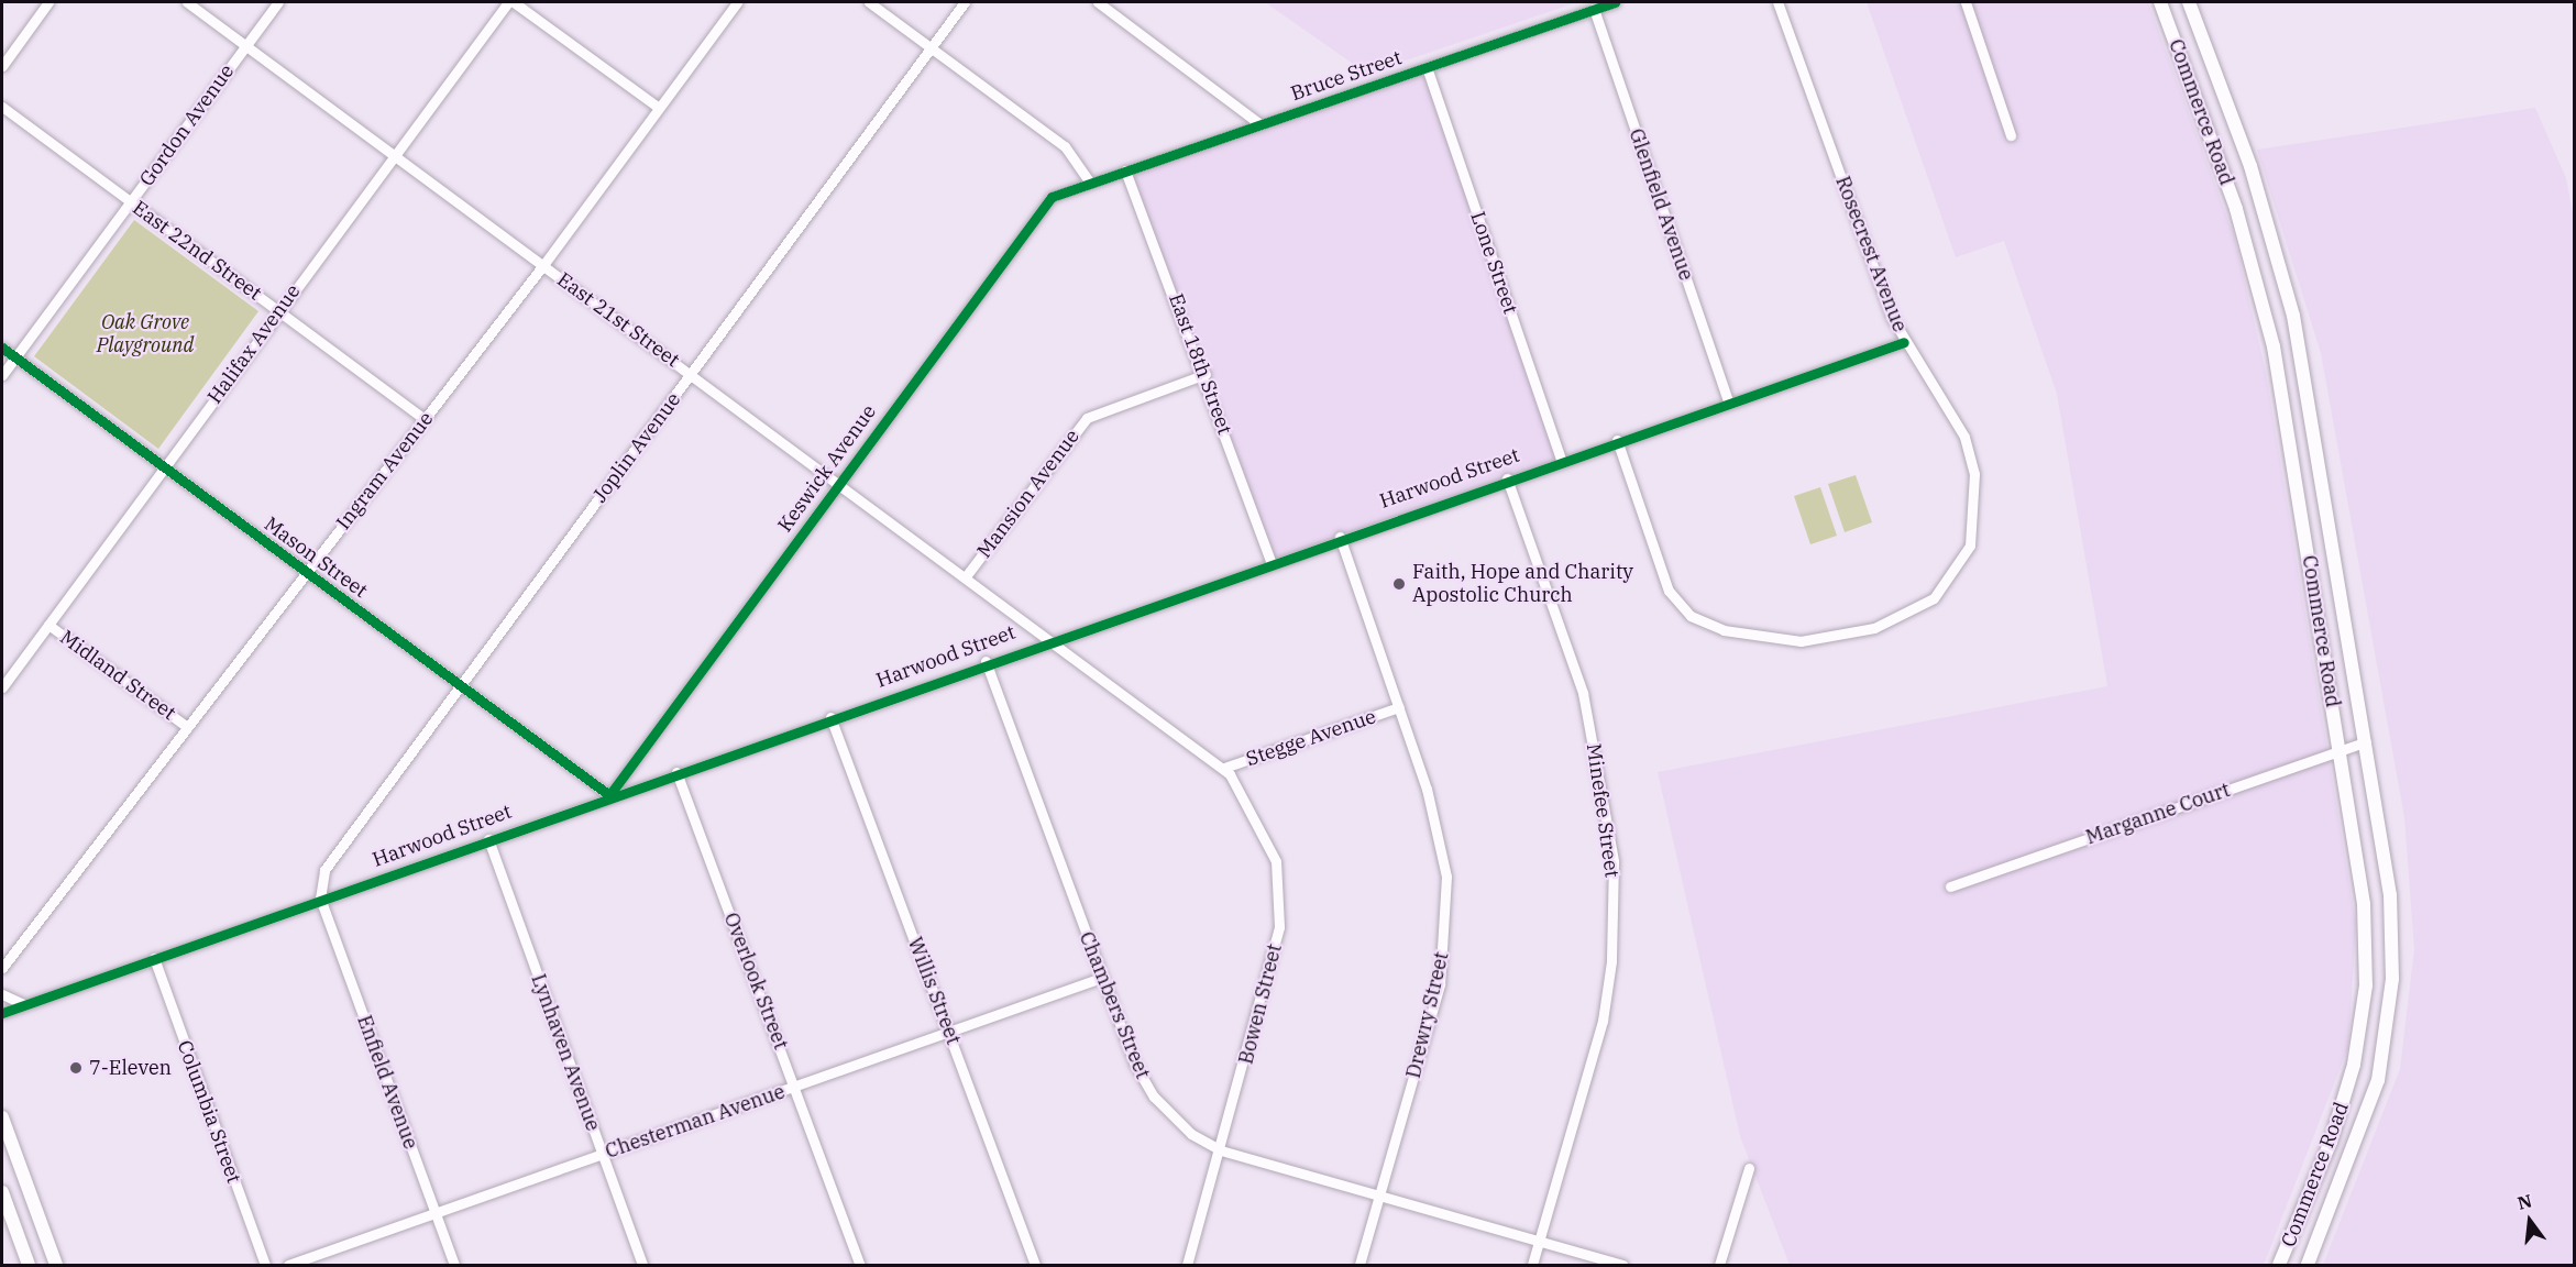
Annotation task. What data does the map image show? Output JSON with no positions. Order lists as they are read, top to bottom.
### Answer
{
  "streets": {
    "main road": ["Commerce Road"],
    "street": [
      "Bruce Street",
      "Gordon Avenue",
      "Glenfield Avenue",
      "East 22nd Street",
      "Rosecrest Avenue",
      "Lone Street",
      "East 21st Street",
      "Halifax Avenue",
      "East 18th Street",
      "Joplin Avenue",
      "Keswick Avenue",
      "Ingram Avenue",
      "Harwood Street",
      "Mansion Avenue",
      "Mason Street",
      "Midland Street",
      "Stegge Avenue",
      "Minefee Street",
      "Marganne Court",
      "Overlook Street",
      "Willis Street",
      "Bowen Street",
      "Chambers Street",
      "Drewry Street",
      "Lynhaven Avenue",
      "Enfield Avenue",
      "Columbia Street",
      "Chesterman Avenue"
    ]
  },
  "crossings": [
    ["Bruce Street", "Glenfield Avenue"],
    ["Bruce Street", "Lone Street"],
    ["Bruce Street", "East 18th Street"],
    ["Bruce Street", "Keswick Avenue"],
    ["Commerce Road", "Marganne Court"],
    ["Gordon Avenue", "East 22nd Street"],
    ["Gordon Avenue", "East 21st Street"],
    ["Gordon Avenue", "Mason Street"],
    ["Glenfield Avenue", "Harwood Street"],
    ["East 22nd Street", "Halifax Avenue"],
    ["East 22nd Street", "Ingram Avenue"],
    ["Rosecrest Avenue", "Harwood Street"],
    ["Lone Street", "Harwood Street"],
    ["East 21st Street", "Halifax Avenue"],
    ["East 21st Street", "Joplin Avenue"],
    ["East 21st Street", "Keswick Avenue"],
    ["East 21st Street", "Ingram Avenue"],
    ["East 21st Street", "Harwood Street"],
    ["East 21st Street", "Mansion Avenue"],
    ["East 21st Street", "Bowen Street"],
    ["Halifax Avenue", "Mason Street"],
    ["Halifax Avenue", "Midland Street"],
    ["East 18th Street", "Harwood Street"],
    ["East 18th Street", "Mansion Avenue"],
    ["Joplin Avenue", "Harwood Street"],
    ["Joplin Avenue", "Mason Street"],
    ["Joplin Avenue", "Enfield Avenue"],
    ["Keswick Avenue", "Harwood Street"],
    ["Keswick Avenue", "Mason Street"],
    ["Ingram Avenue", "Mason Street"],
    ["Ingram Avenue", "Midland Street"],
    ["Harwood Street", "Mason Street"],
    ["Harwood Street", "Minefee Street"],
    ["Harwood Street", "Overlook Street"],
    ["Harwood Street", "Willis Street"],
    ["Harwood Street", "Bowen Street"],
    ["Harwood Street", "Chambers Street"],
    ["Harwood Street", "Drewry Street"],
    ["Harwood Street", "Lynhaven Avenue"],
    ["Harwood Street", "Enfield Avenue"],
    ["Harwood Street", "Columbia Street"],
    ["Stegge Avenue", "Bowen Street"],
    ["Stegge Avenue", "Drewry Street"],
    ["Minefee Street", "Chambers Street"],
    ["Overlook Street", "Chesterman Avenue"],
    ["Willis Street", "Chesterman Avenue"],
    ["Bowen Street", "Chambers Street"],
    ["Chambers Street", "Drewry Street"],
    ["Chambers Street", "Chesterman Avenue"],
    ["Lynhaven Avenue", "Chesterman Avenue"],
    ["Enfield Avenue", "Chesterman Avenue"]
  ],
  "parks": ["Oak Grove Playground"],
  "places": ["Faith, Hope and Charity Apostolic Church", "7-Eleven"],
  "north": "top"
}
